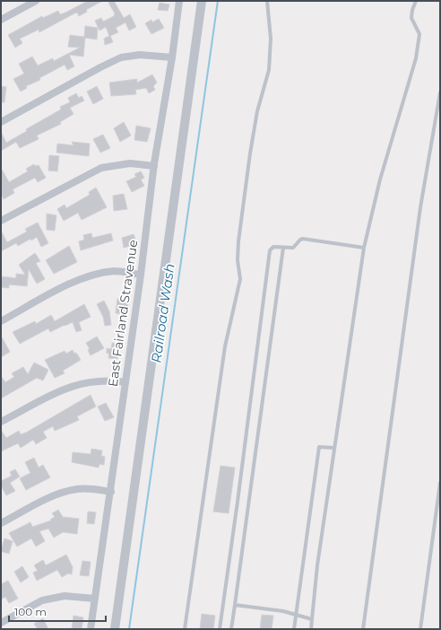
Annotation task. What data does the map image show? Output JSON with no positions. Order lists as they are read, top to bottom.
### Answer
{
  "streets": {
    "street": ["East Fairland Stravenue"]
  },
  "water": ["Railroad Wash"],
  "scale_bar": "100 m"
}
